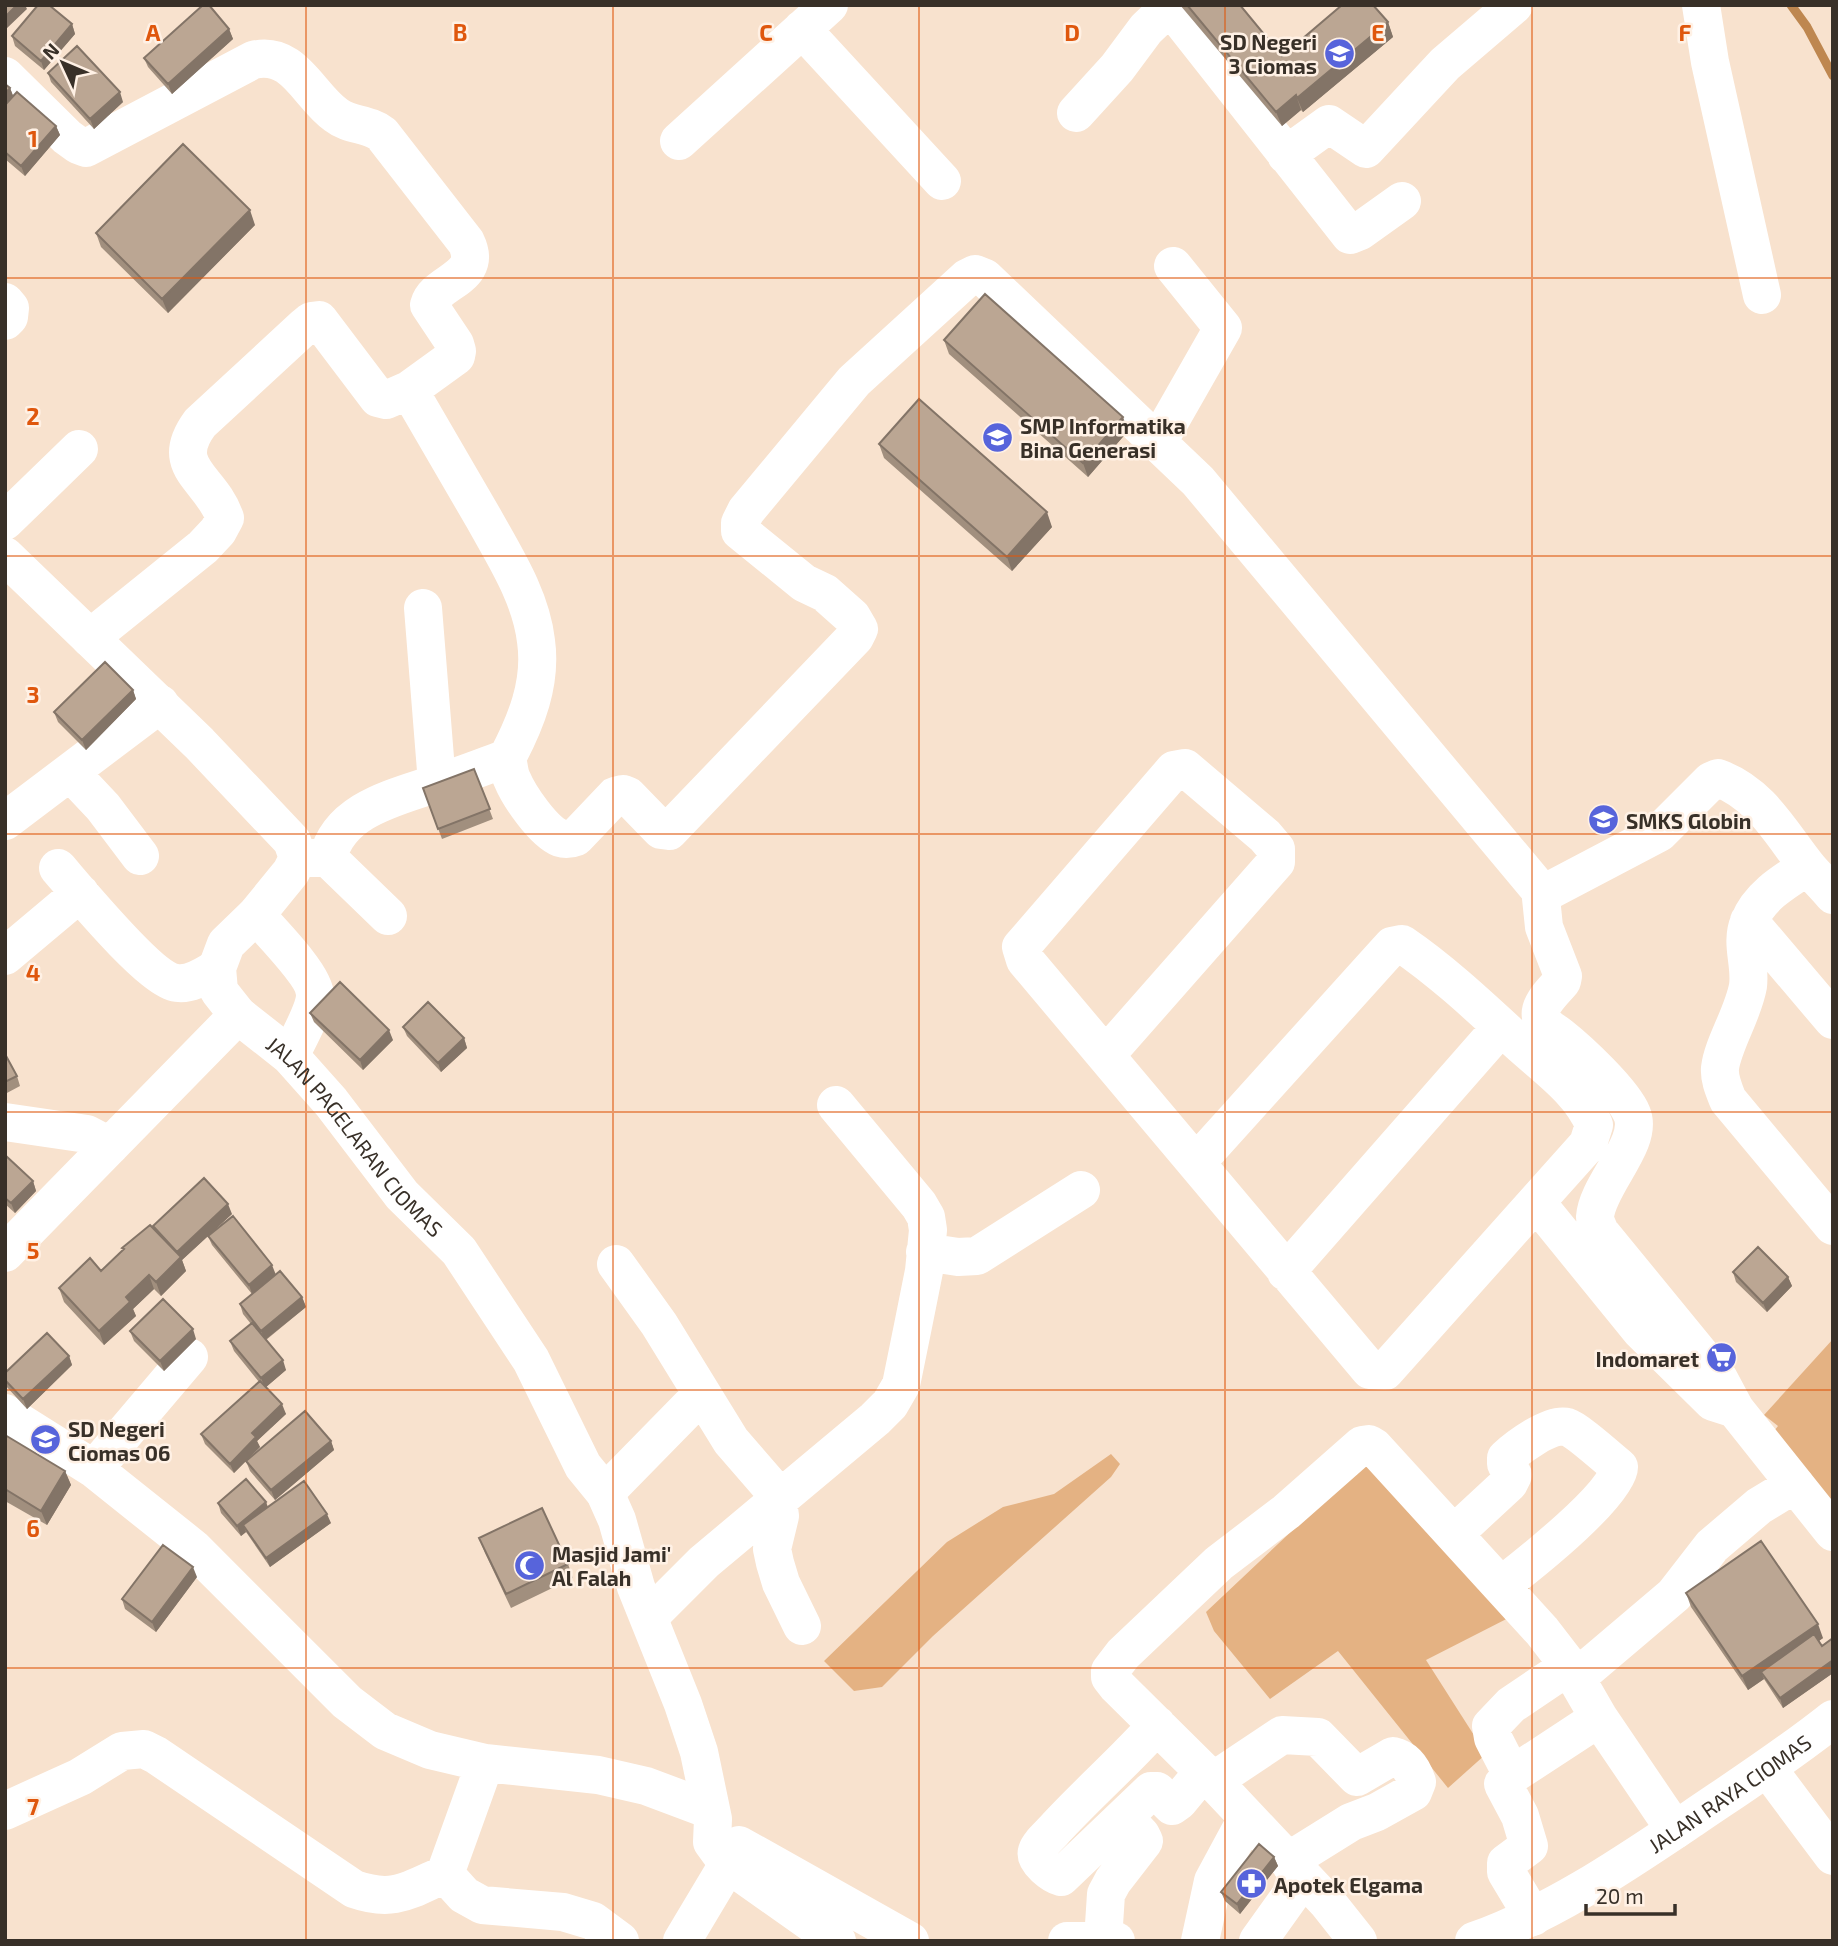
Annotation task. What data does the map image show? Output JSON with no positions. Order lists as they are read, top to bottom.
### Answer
{
  "streets": {
    "street": ["JALAN PAGELARAN CIOMAS", "JALAN RAYA CIOMAS"]
  },
  "places": {
    "school or university": [
      "SD Negeri 3 Ciomas",
      "SMP Informatika Bina Generasi",
      "SMKS Globin",
      "SD Negeri Ciomas 06"
    ],
    "supermarket": ["Indomaret"],
    "mosque": ["Masjid Jami' Al Falah"],
    "pharmacy": ["Apotek Elgama"]
  },
  "scale_bar": "20 m",
  "north": "top left",
  "grid": {
    "columns": [
      "A",
      "B",
      "C",
      "D",
      "E",
      "F"
    ],
    "rows": [
      "1",
      "2",
      "3",
      "4",
      "5",
      "6",
      "7"
    ]
  }
}
